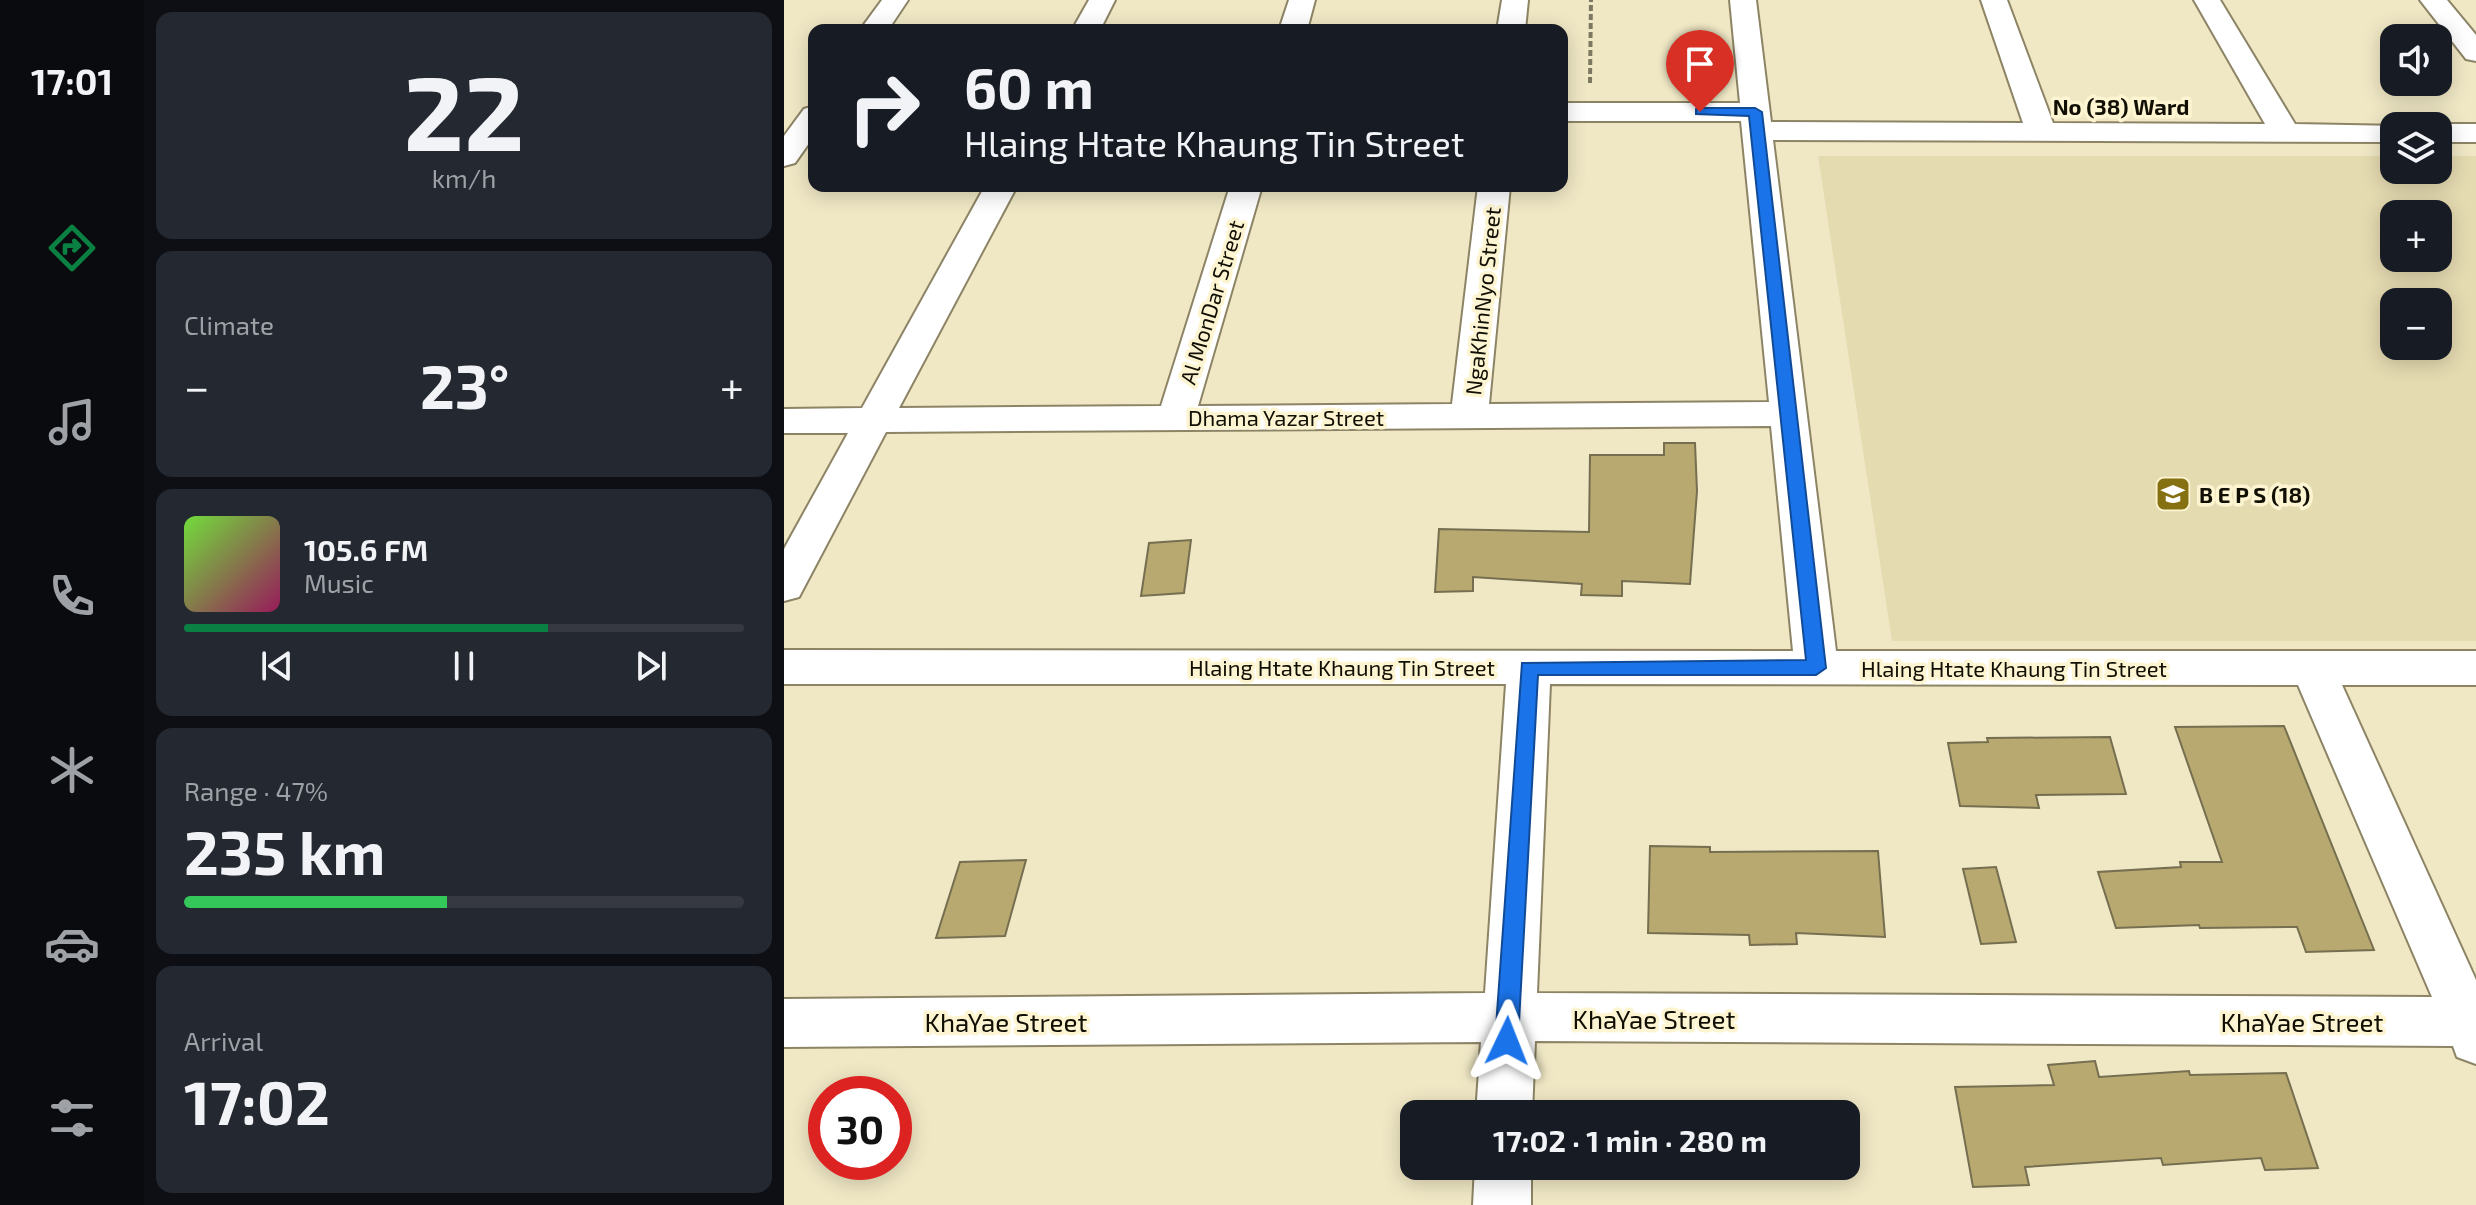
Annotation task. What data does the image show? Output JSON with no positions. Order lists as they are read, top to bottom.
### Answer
{
  "streets": {
    "street": [
      "NgaKhinNyo Street",
      "Al MonDar Street",
      "Dhama Yazar Street",
      "Hlaing Htate Khaung Tin Street",
      "KhaYae Street"
    ]
  },
  "crossings": [
    ["NgaKhinNyo Street", "Dhama Yazar Street"],
    ["Al MonDar Street", "Dhama Yazar Street"]
  ],
  "districts": ["No (38) Ward"],
  "places": {
    "school or university": ["B E P S (18)"]
  },
  "page": {
    "tabs": "17:01",
    "tile": [
      ["22", "km/h"],
      "Climate",
      ["Range · 47%", "235 km"],
      ["Arrival", "17:02"]
    ],
    "map_buttons": ["+", "−"],
    "turn": ["60 m", "Hlaing Htate Khaung Tin Street"],
    "heat": ["−", "23°", "+"],
    "song": ["105.6 FM", "Music"],
    "limit": "30",
    "trip": "17:02 · 1 min · 280 m"
  }
}
